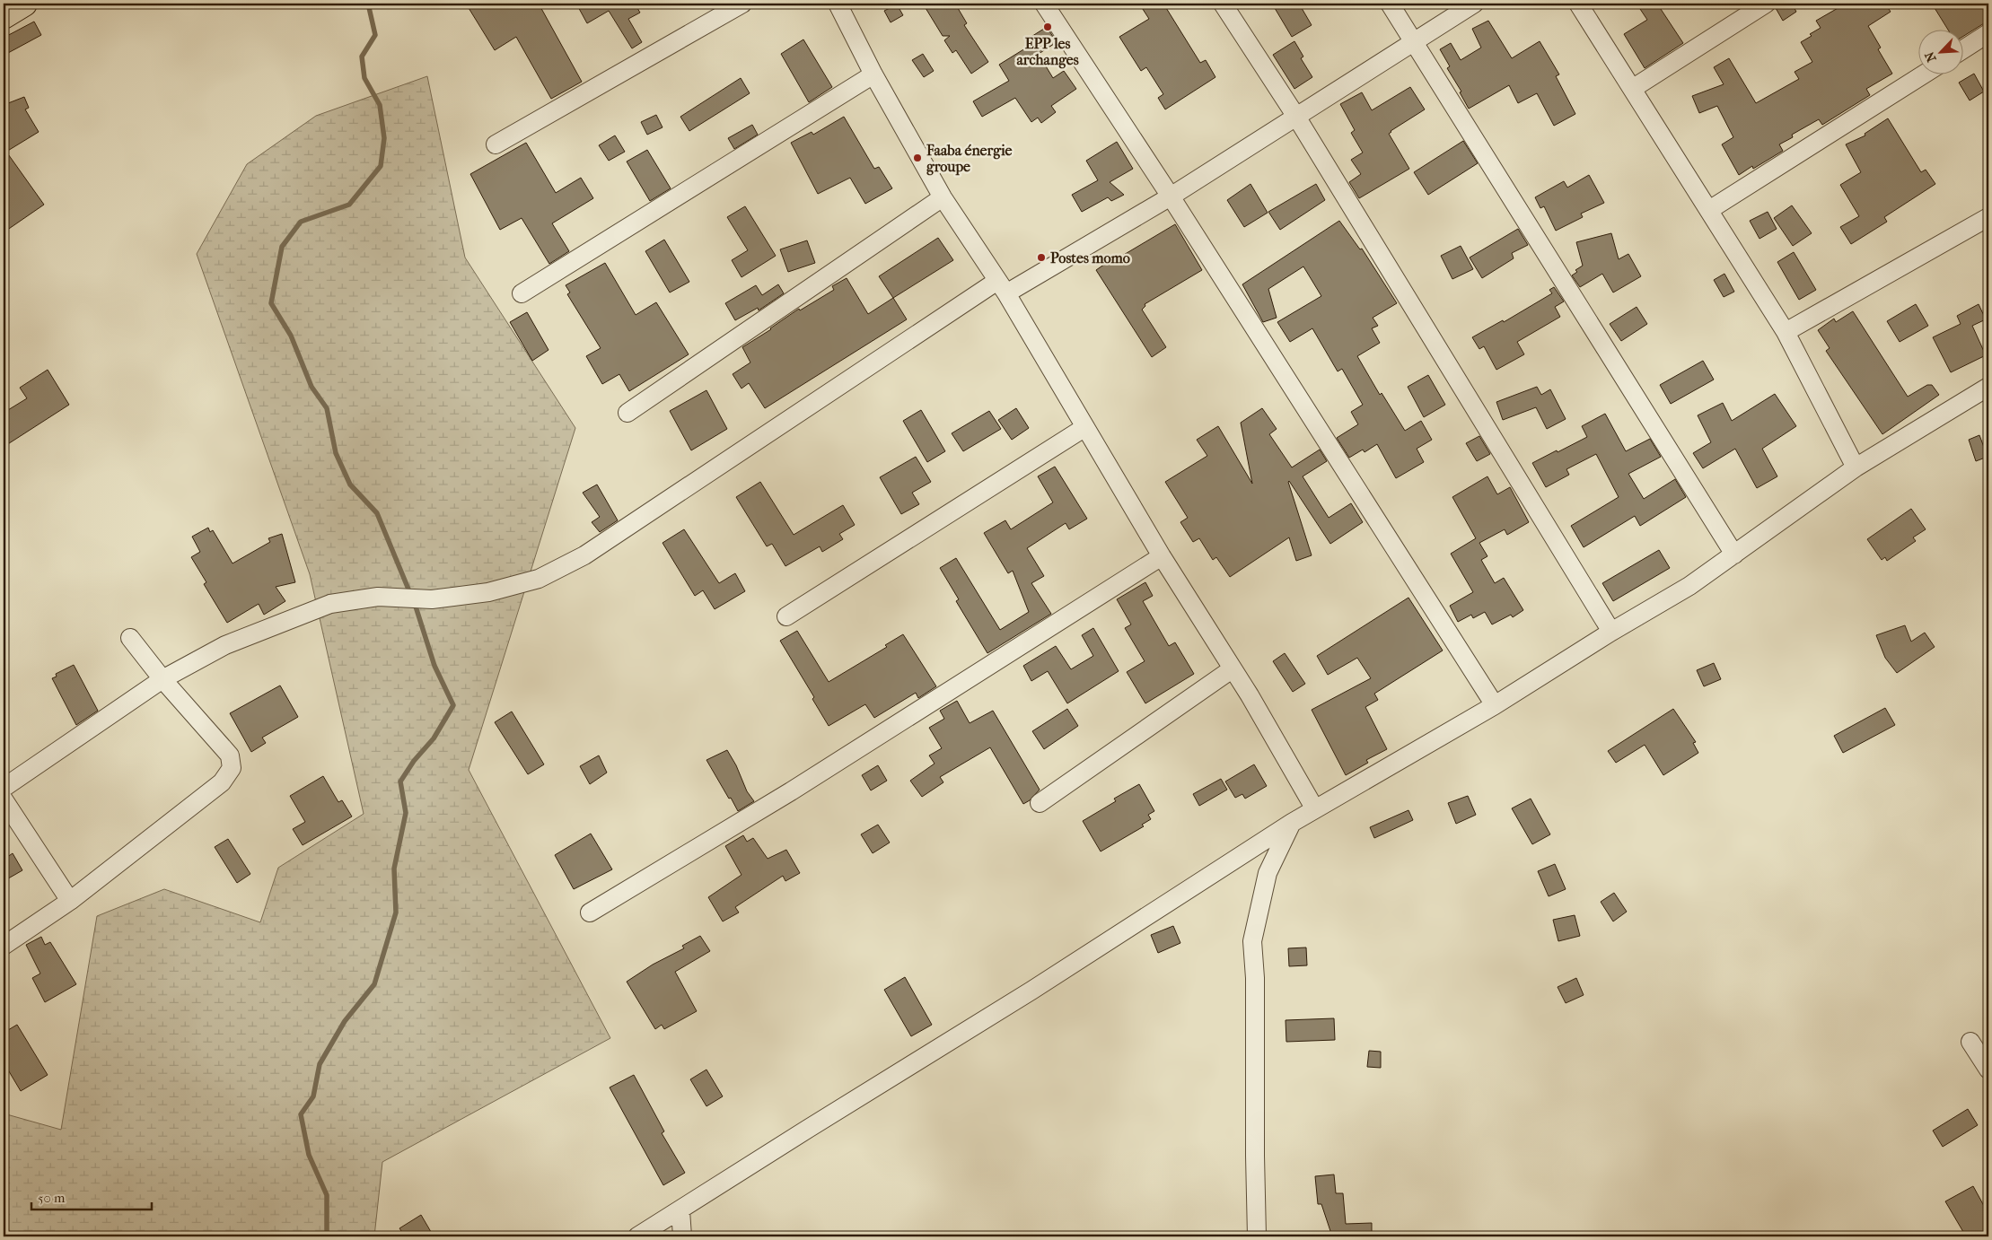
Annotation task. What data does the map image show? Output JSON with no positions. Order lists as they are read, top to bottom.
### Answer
{
  "places": ["EPP les archanges", "Faaba énergie groupe", "Postes momo"],
  "scale_bar": "50 m",
  "north": "bottom left"
}
